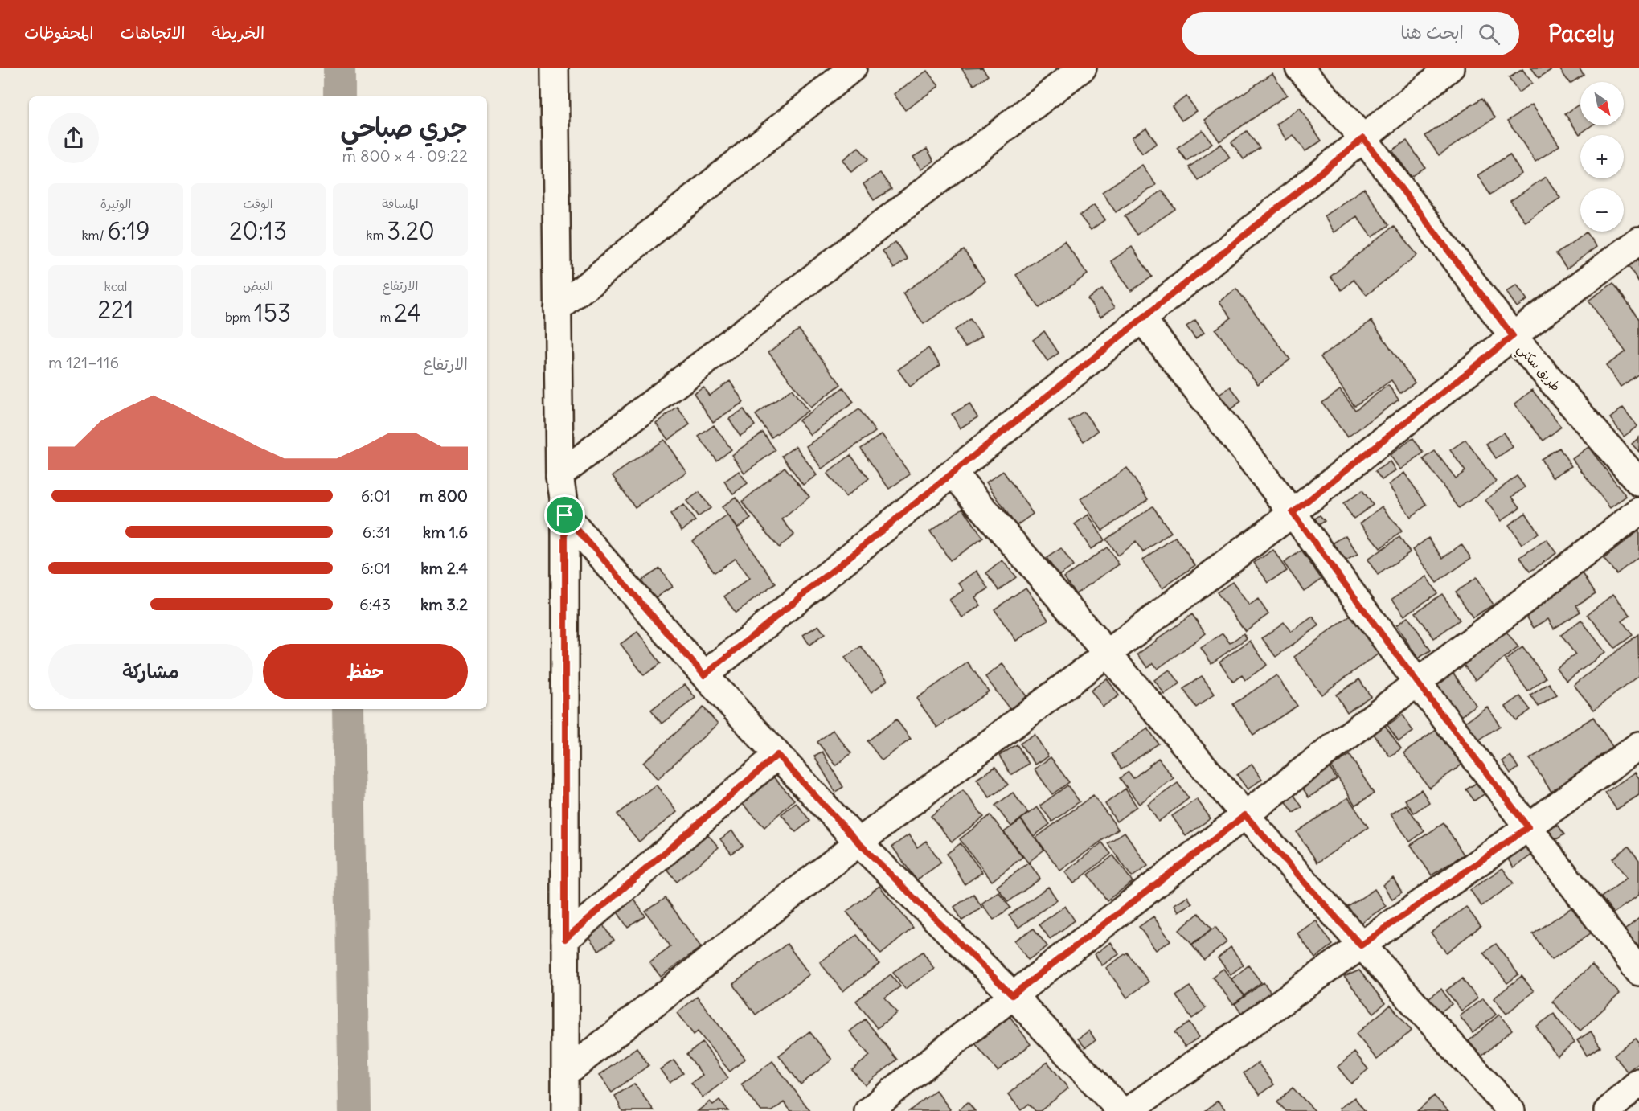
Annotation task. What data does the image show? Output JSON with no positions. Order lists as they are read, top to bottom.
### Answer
{
  "streets": {
    "street": ["طريق سكني"]
  },
  "north": "bottom right",
  "page": {
    "header": "Pacely",
    "search": "ابحث هنا",
    "nav": ["الخريطة", "الاتجاهات", "المحفوظات"],
    "map_buttons": ["+", "−"],
    "heading": ["جري صباحي", "09:22 · 4 × 800 m"],
    "stats": [
      ["المسافة", "3.20 km"],
      ["الوقت", "20:13"],
      ["الوتيرة", "6:19 /km"],
      ["الارتفاع", "24 m"],
      ["النبض", "153 bpm"],
      ["kcal", "221"]
    ],
    "chart": ["الارتفاع", "116–121 m"],
    "list": [
      {
        "name": "800 m",
        "note": "6:01"
      },
      {
        "name": "1.6 km",
        "note": "6:31"
      },
      {
        "name": "2.4 km",
        "note": "6:01"
      },
      {
        "name": "3.2 km",
        "note": "6:43"
      }
    ],
    "buttons": ["حفظ", "مشاركة"]
  }
}
